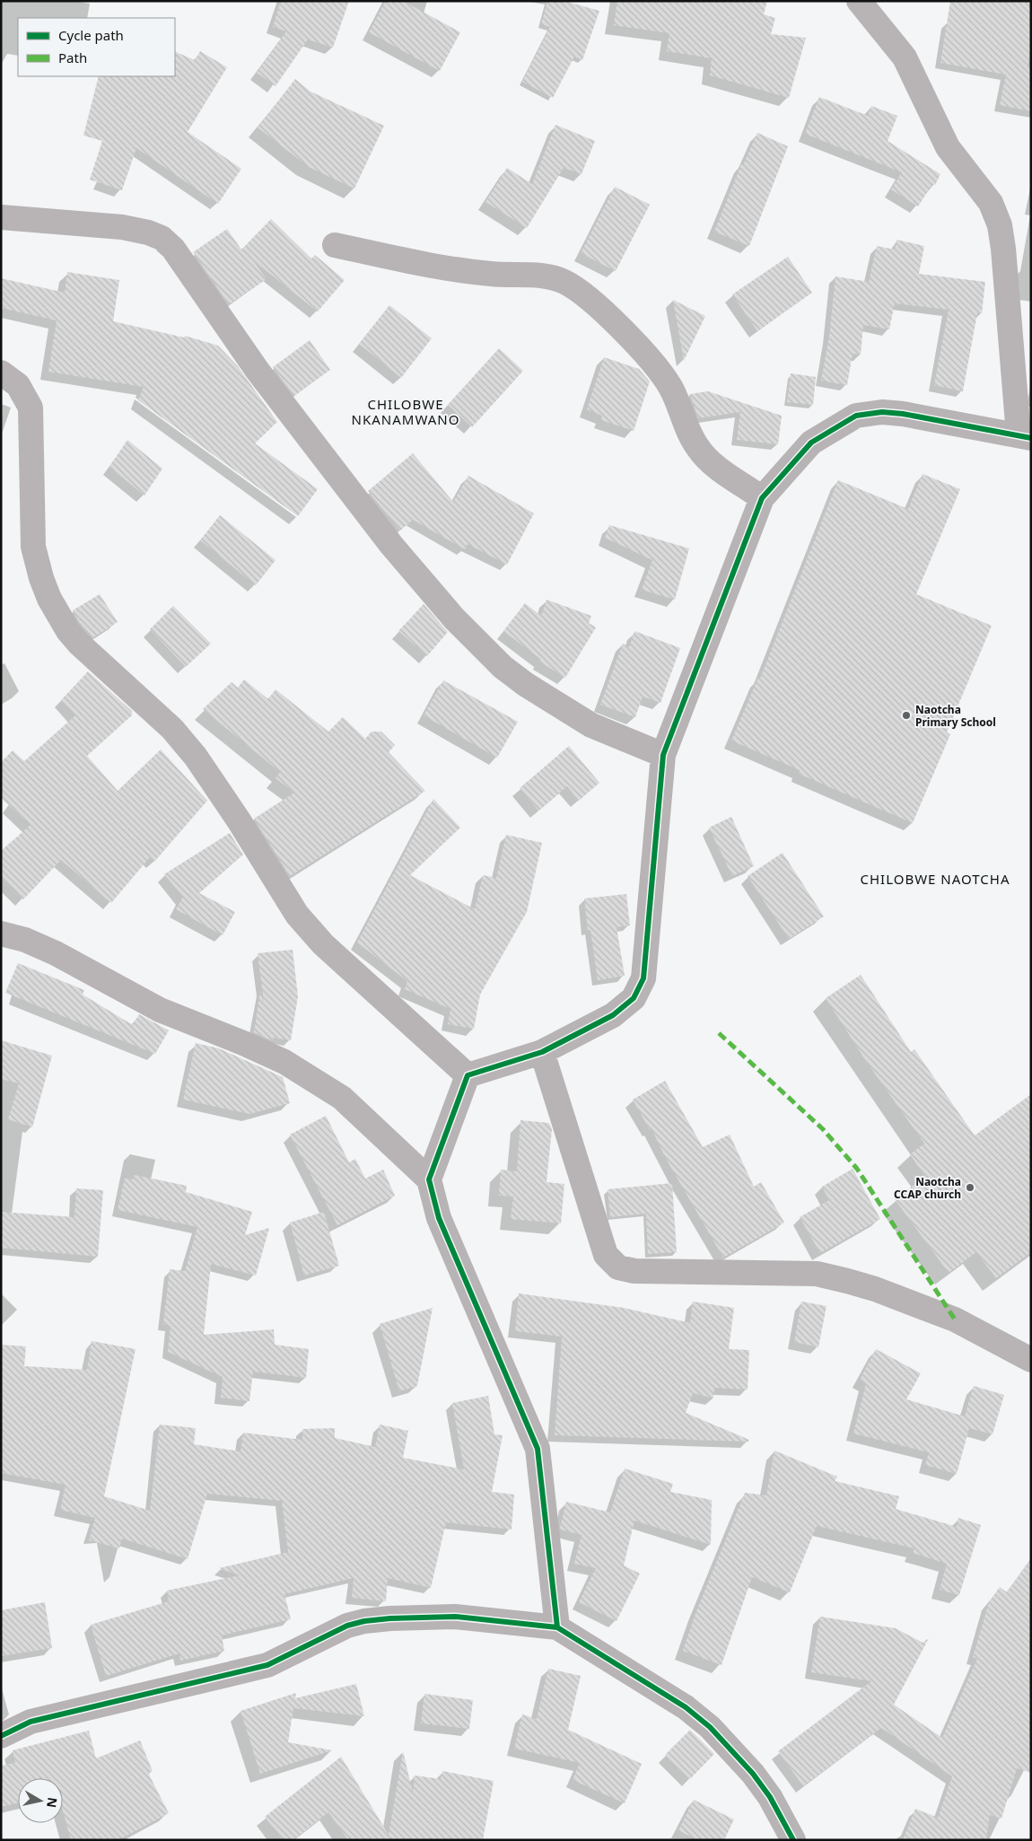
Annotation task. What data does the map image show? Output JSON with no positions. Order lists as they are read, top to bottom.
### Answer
{
  "districts": ["CHILOBWE NKANAMWANO", "CHILOBWE NAOTCHA"],
  "places": ["Naotcha Primary School", "Naotcha CCAP church"],
  "legend": ["Cycle path", "Path"],
  "north": "right"
}
